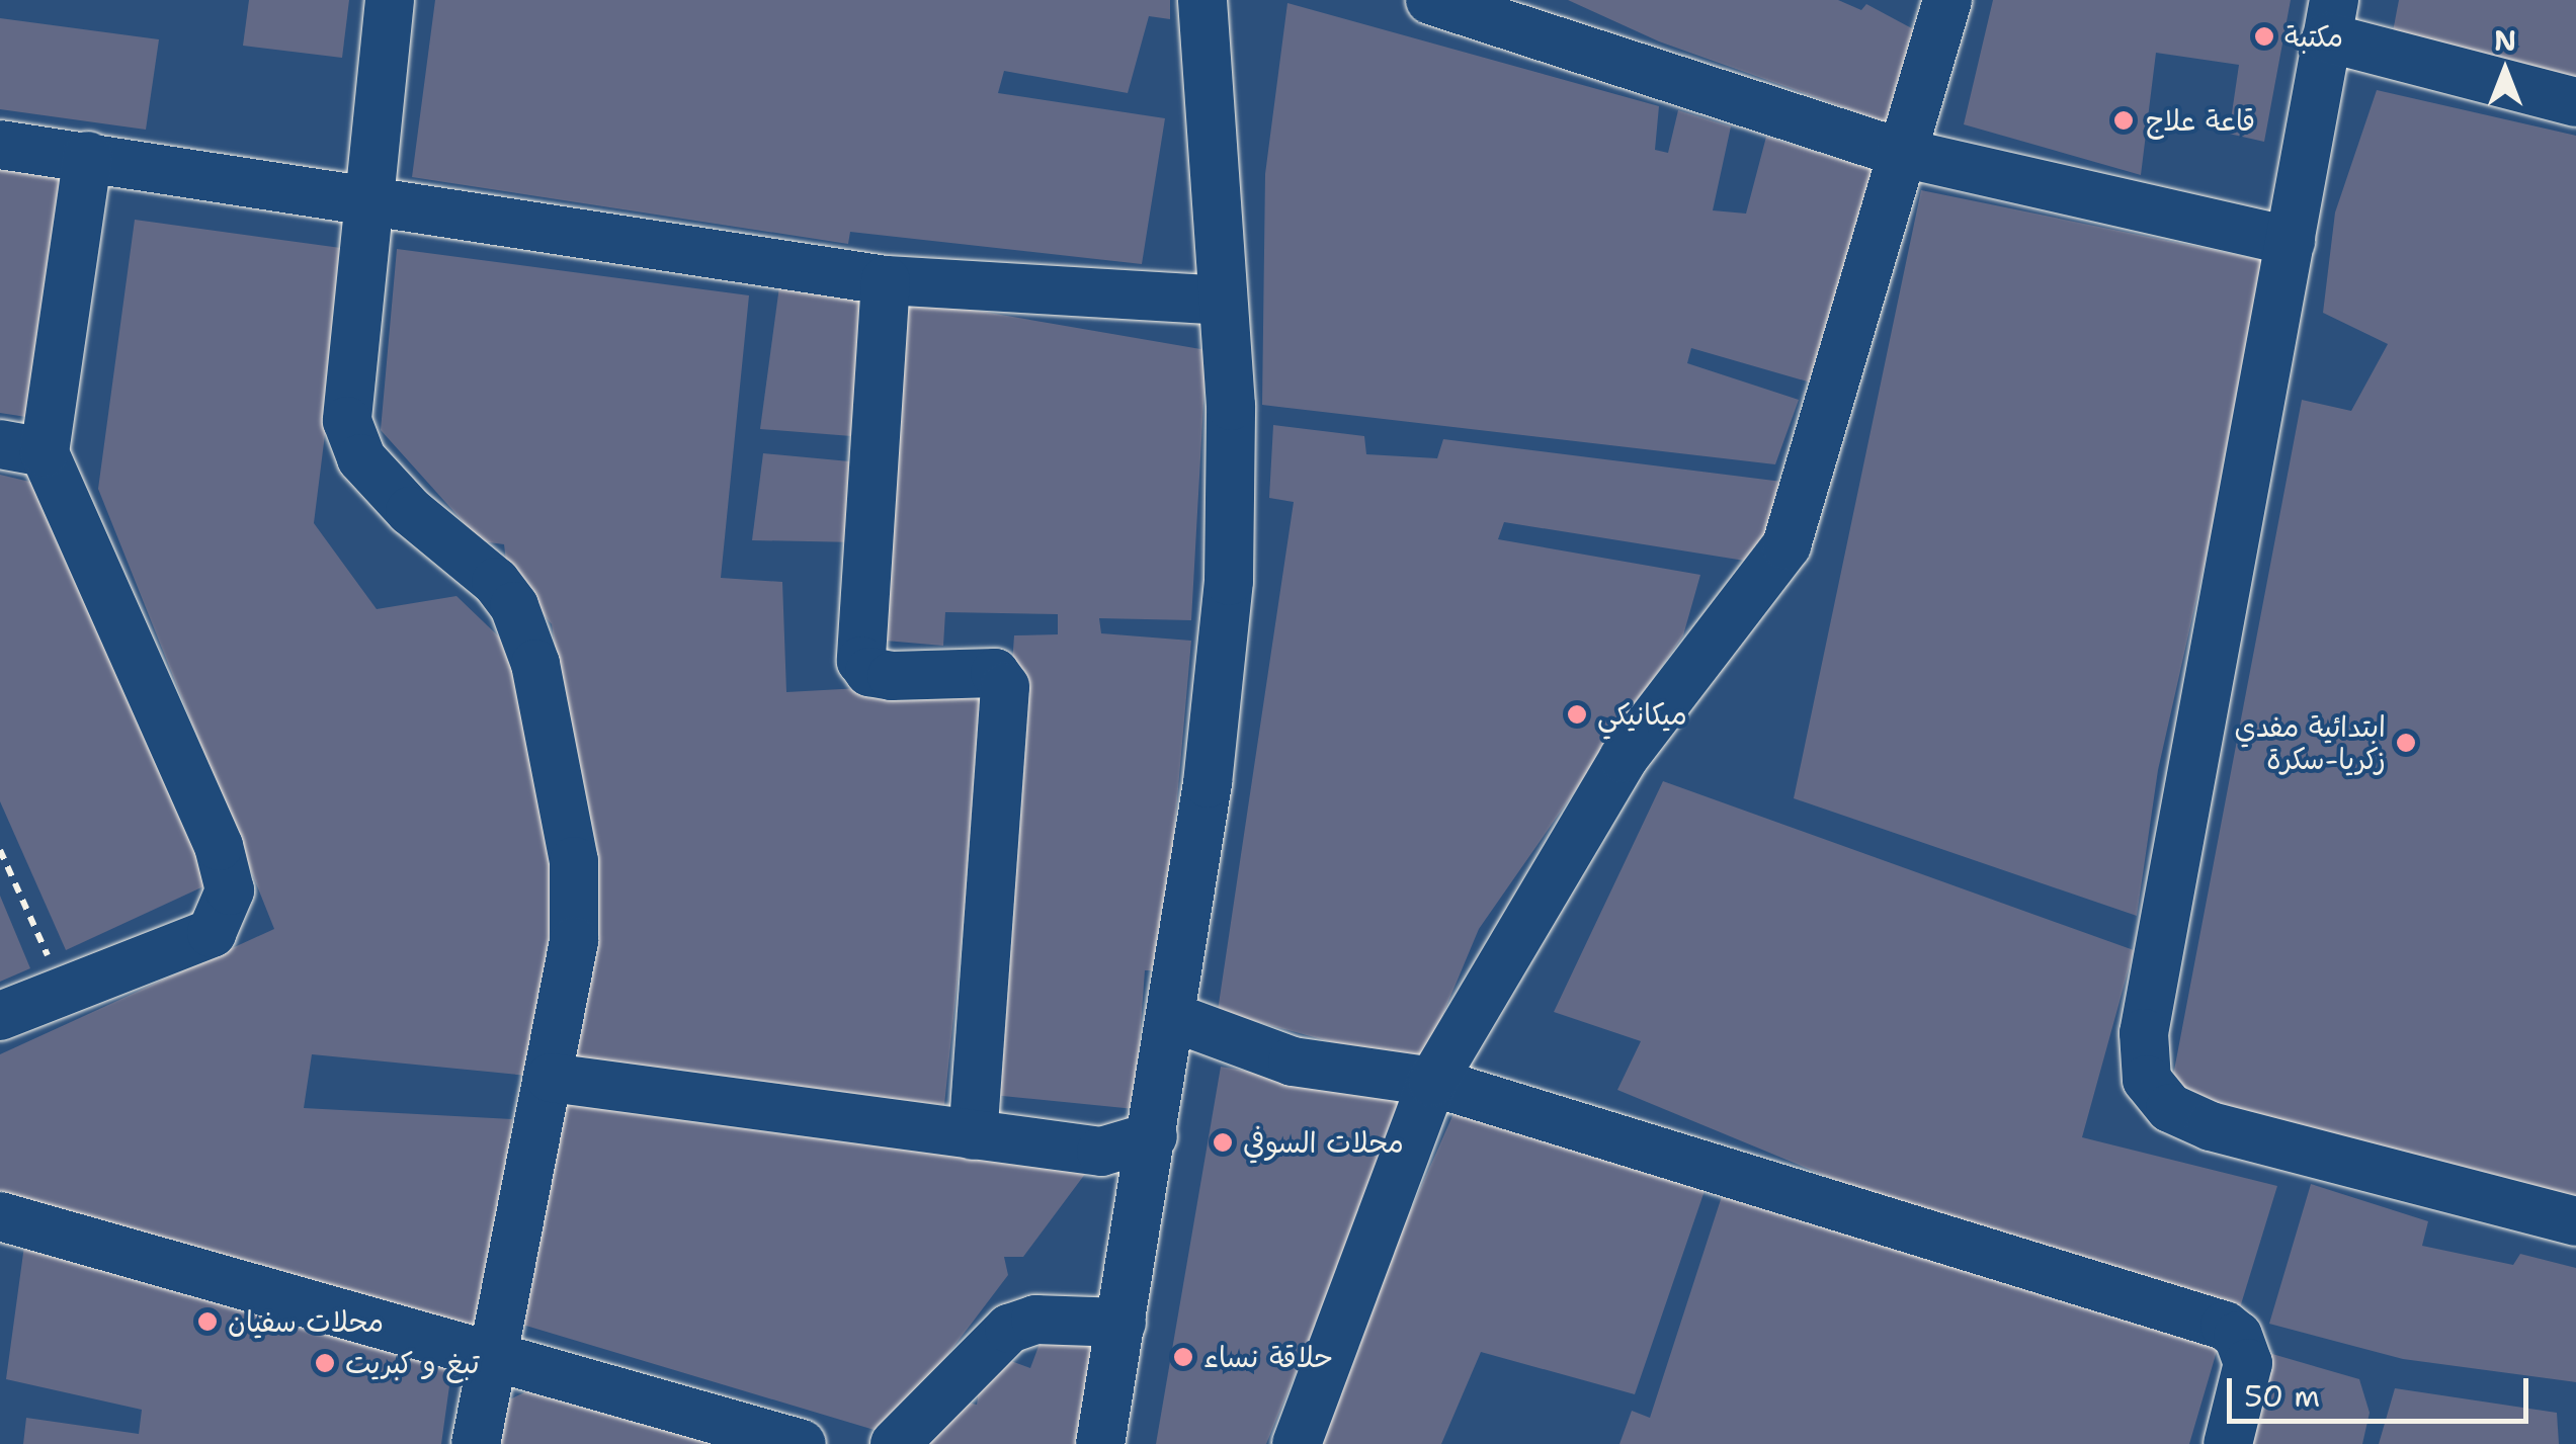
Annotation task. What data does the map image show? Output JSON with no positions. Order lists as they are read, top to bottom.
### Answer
{
  "places": [
    "مكتبة",
    "قاعة علاج",
    "ميكانيكي",
    "ابتدائية مفدي زكريا-سكرة",
    "محلات السوفي",
    "محلات سفيان",
    "حلاقة نساء",
    "تبغ و كبريت"
  ],
  "scale_bar": "50 m",
  "north": "top"
}
